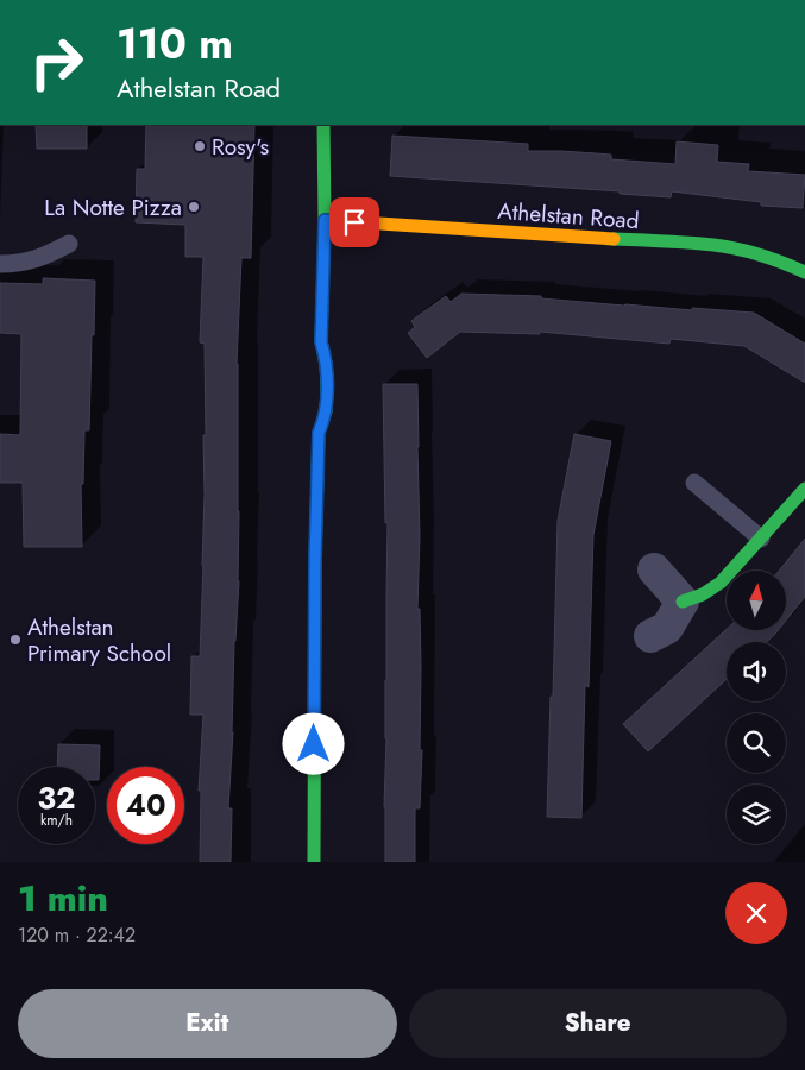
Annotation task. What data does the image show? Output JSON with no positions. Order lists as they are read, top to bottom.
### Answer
{
  "streets": {
    "street": ["Athelstan Road"]
  },
  "places": ["Rosy's", "La Notte Pizza", "Athelstan Primary School"],
  "north": "top",
  "page": {
    "turn": ["110 m", "Athelstan Road"],
    "speed": "32 km/h",
    "limit": "40",
    "heading": ["1 min", "120 m · 22:42"],
    "buttons": ["Exit", "Share"]
  }
}
